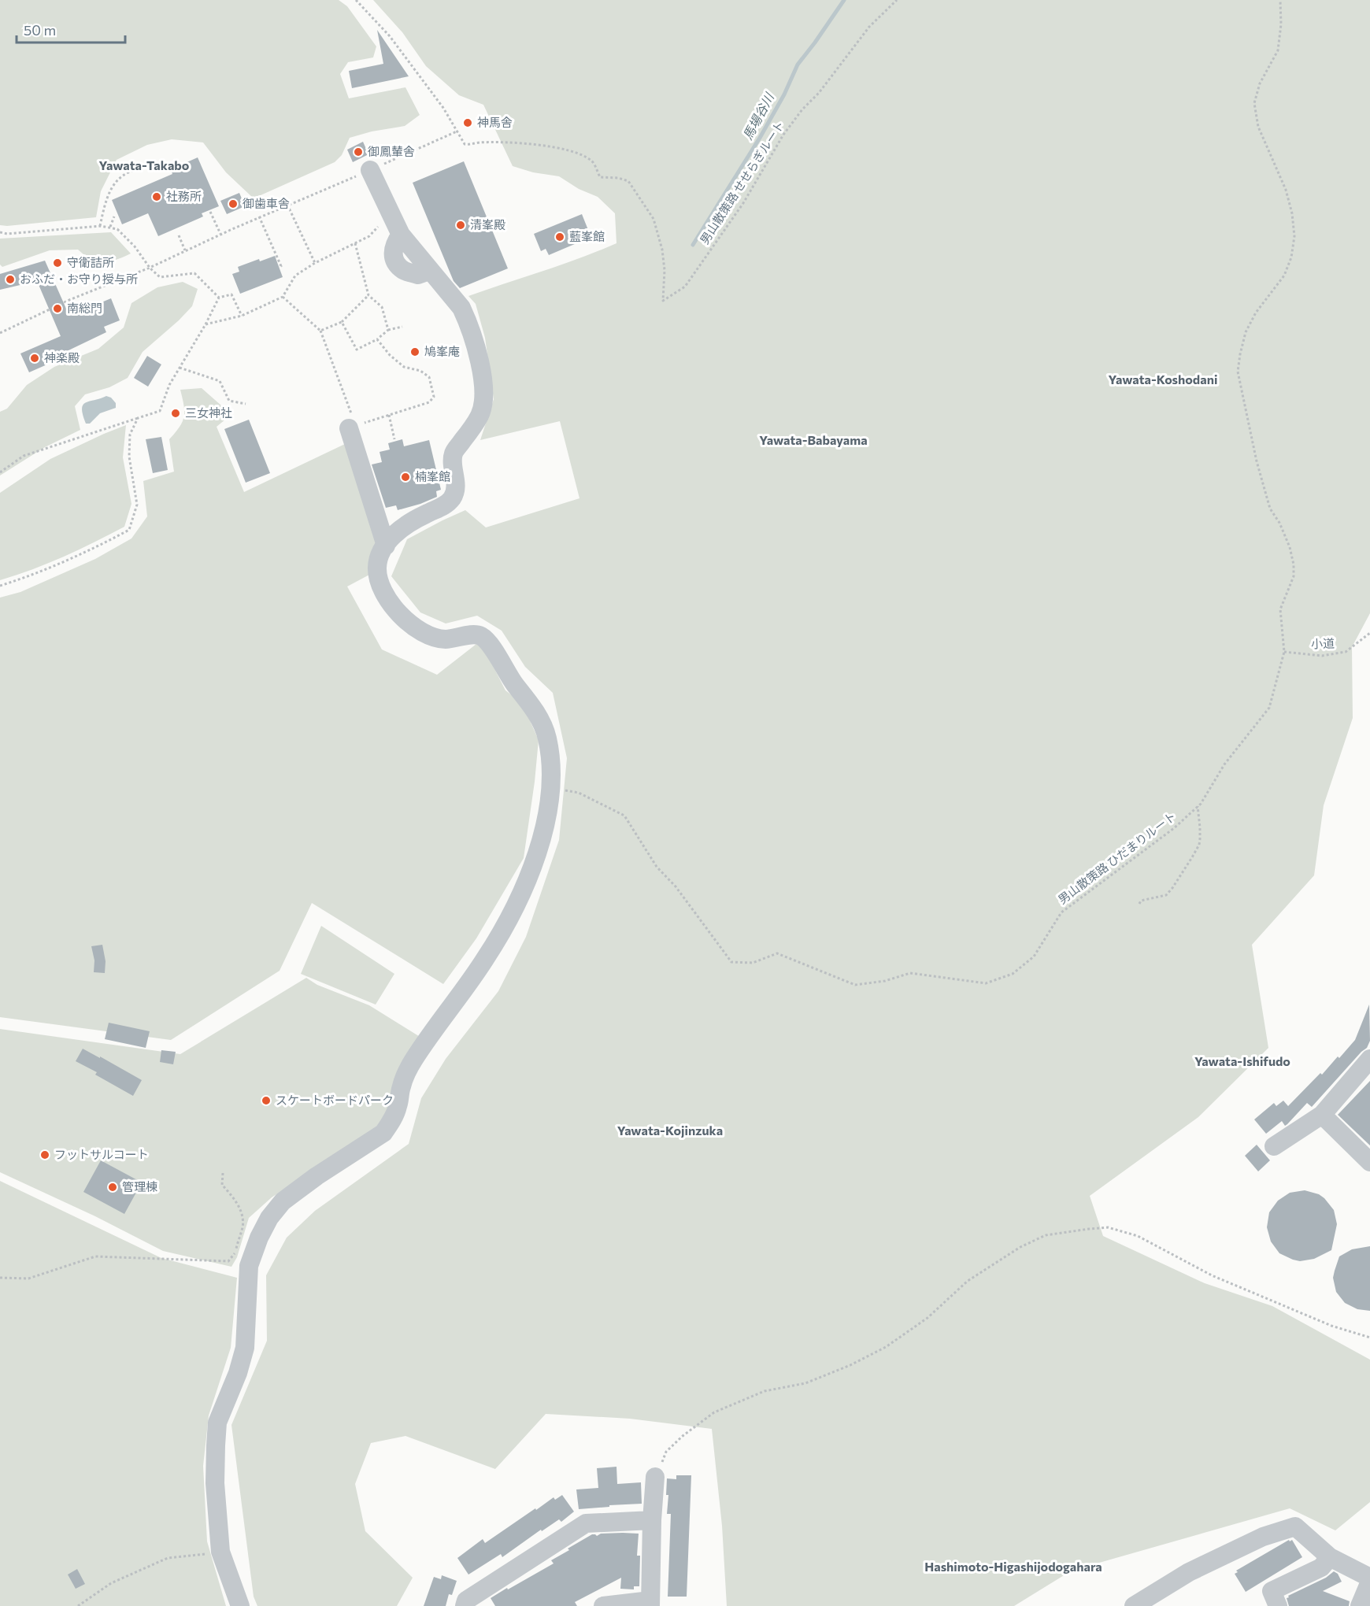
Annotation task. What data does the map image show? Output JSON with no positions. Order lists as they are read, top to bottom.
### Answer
{
  "streets": {
    "path": ["男山散策路 せせらぎルート", "小道", "男山散策路 ひだまりルート"]
  },
  "crossings": [
    ["小道", "男山散策路 ひだまりルート"]
  ],
  "districts": [
    "Yawata-Takabo",
    "Yawata-Koshodani",
    "Yawata-Babayama",
    "Yawata-Ishifudo",
    "Yawata-Kojinzuka",
    "Hashimoto-Higashijodogahara"
  ],
  "water": ["馬場谷川"],
  "places": [
    "神馬舎",
    "御鳳輦舎",
    "社務所",
    "御歯車舎",
    "清峯殿",
    "藍峯館",
    "守衛詰所",
    "おふだ・お守り授与所",
    "南総門",
    "鳩峯庵",
    "神楽殿",
    "三女神社",
    "楠峯館",
    "スケートボードパーク",
    "フットサルコート",
    "管理棟"
  ],
  "scale_bar": "50 m"
}
